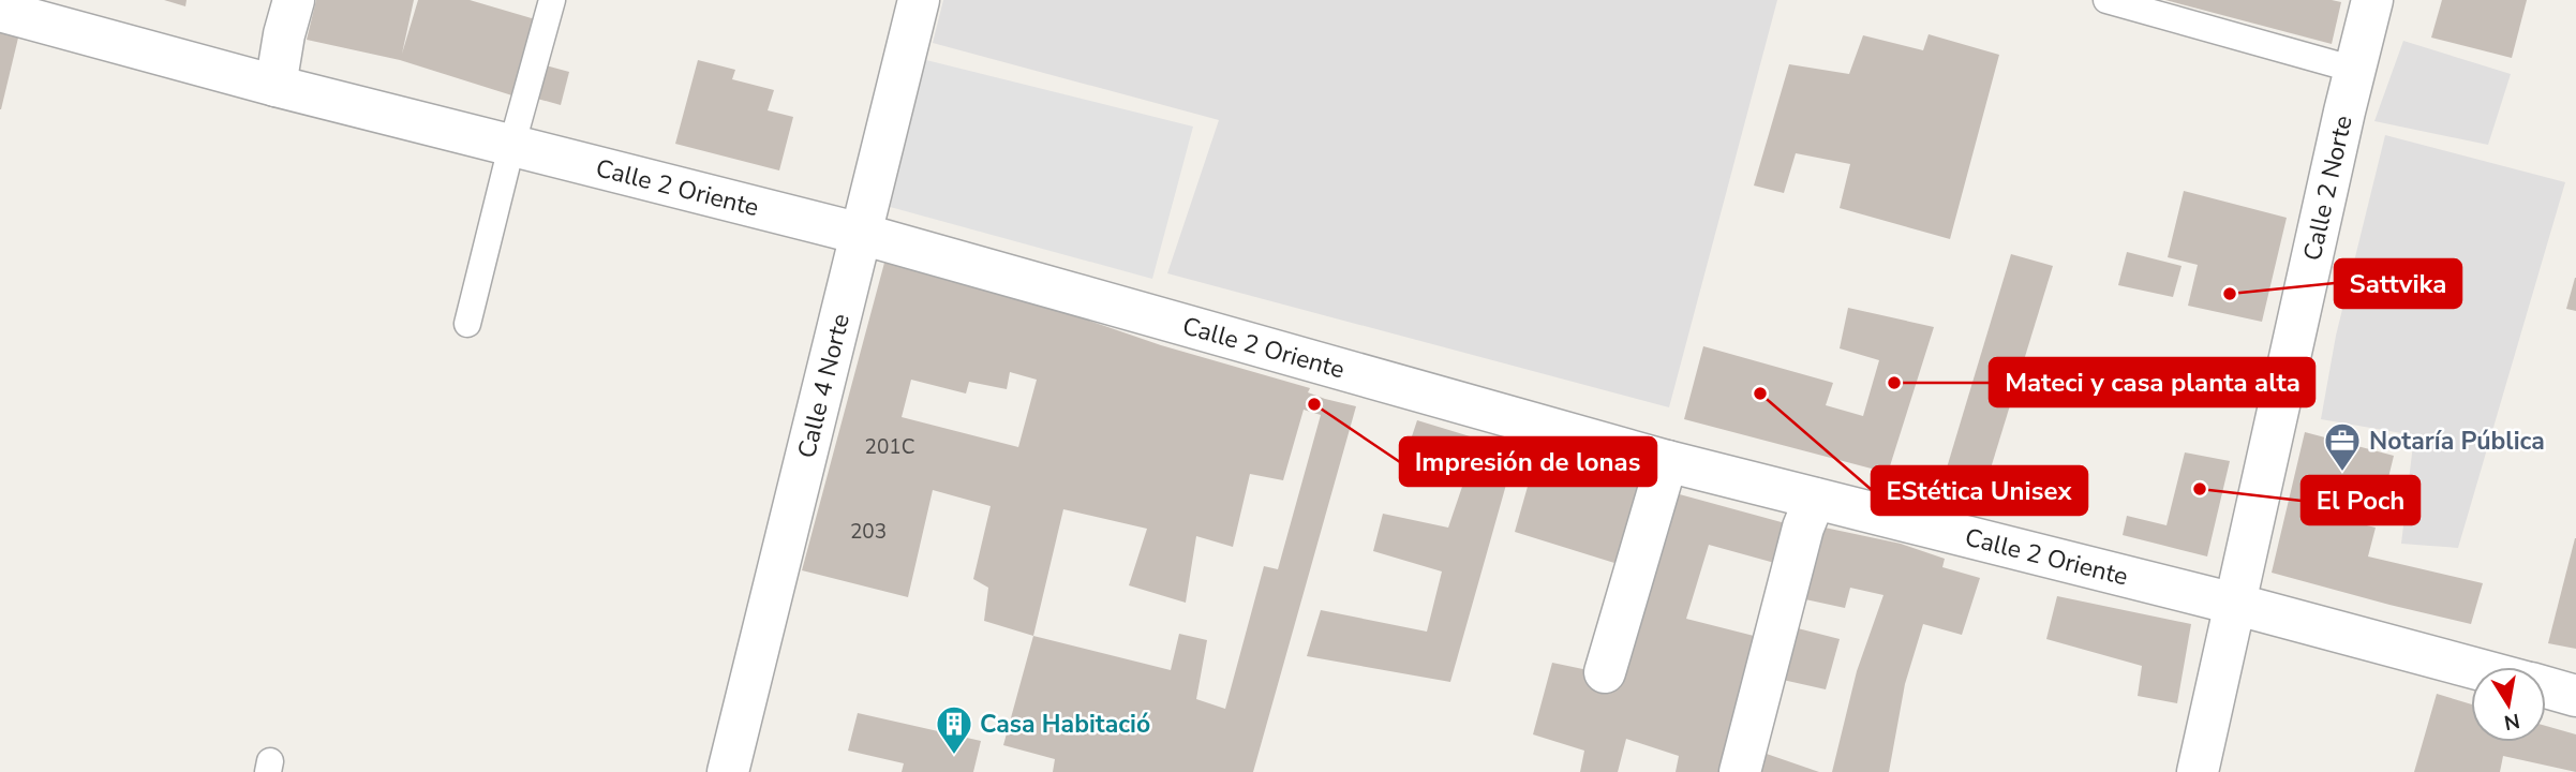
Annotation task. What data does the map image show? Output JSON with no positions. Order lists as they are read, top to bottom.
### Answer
{
  "streets": {
    "street": ["Calle 2 Oriente", "Calle 2 Norte", "Calle 4 Norte"]
  },
  "crossings": [
    ["Calle 2 Oriente", "Calle 2 Norte"],
    ["Calle 2 Oriente", "Calle 4 Norte"]
  ],
  "places": {
    "other": [
      "Sattvika",
      "Mateci y casa planta alta",
      "EStética Unisex",
      "Impresión de lonas",
      "El Poch"
    ],
    "office": ["Notaría Pública"],
    "building": ["Casa Habitació"]
  },
  "house_numbers": ["201C", "203"],
  "north": "bottom"
}
